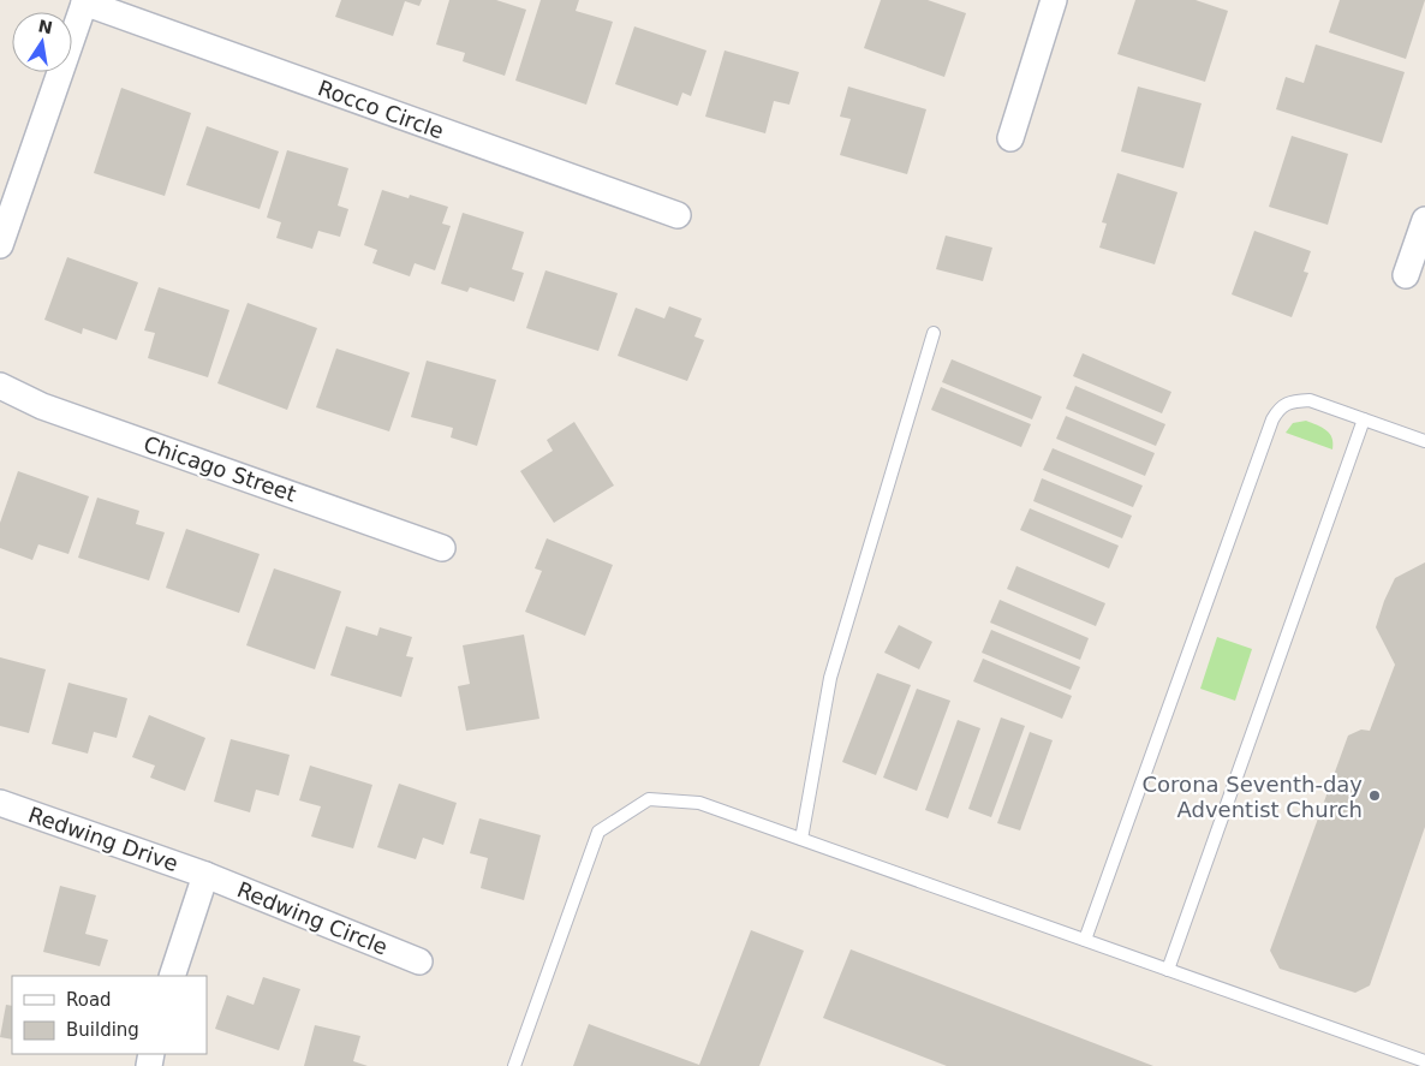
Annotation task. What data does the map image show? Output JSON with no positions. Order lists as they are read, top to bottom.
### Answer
{
  "streets": {
    "street": [
      "Rocco Circle",
      "Chicago Street",
      "Redwing Drive",
      "Redwing Circle"
    ]
  },
  "crossings": [
    ["Redwing Drive", "Redwing Circle"]
  ],
  "places": ["Corona Seventh-day Adventist Church"],
  "legend": ["Road", "Building"],
  "north": "top"
}
